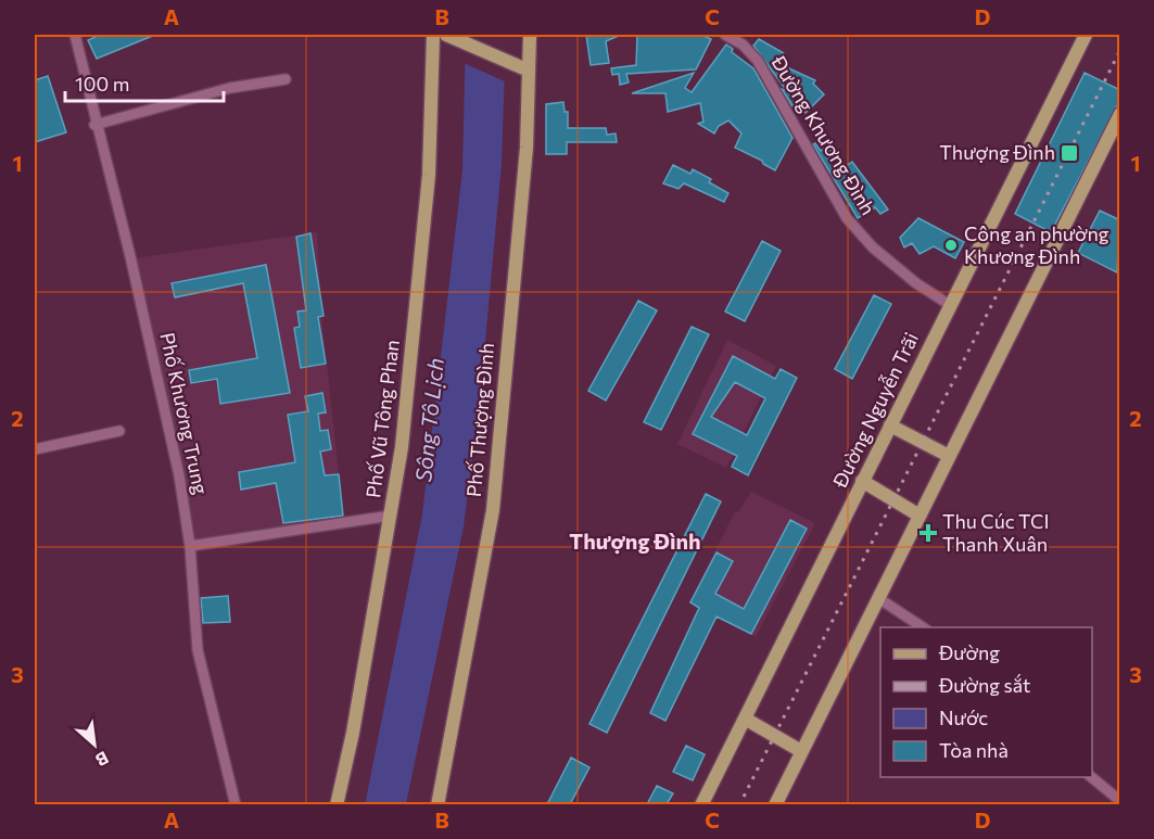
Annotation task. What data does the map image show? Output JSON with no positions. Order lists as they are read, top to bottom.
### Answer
{
  "streets": {
    "main road": ["Đường Nguyễn Trãi", "Phố Vũ Tông Phan", "Phố Thượng Đình"],
    "street": ["Đường Khương Đình", "Phố Khương Trung"]
  },
  "crossings": [
    ["Đường Khương Đình", "Đường Nguyễn Trãi"]
  ],
  "districts": ["Thượng Đình"],
  "water": ["Sông Tô Lịch"],
  "places": {
    "transit": ["Thượng Đình"],
    "other": ["Công an phường Khương Đình"],
    "health": ["Thu Cúc TCI Thanh Xuân"]
  },
  "legend": [
    "Đường",
    "Đường sắt",
    "Nước",
    "Tòa nhà"
  ],
  "scale_bar": "100 m",
  "north": "bottom right",
  "grid": {
    "columns": [
      "A",
      "B",
      "C",
      "D"
    ],
    "rows": ["1", "2", "3"]
  }
}
